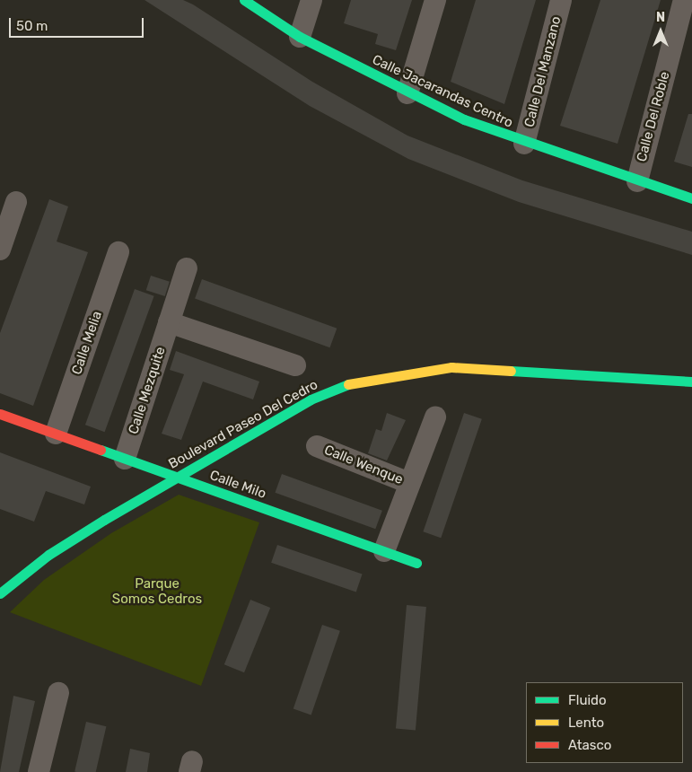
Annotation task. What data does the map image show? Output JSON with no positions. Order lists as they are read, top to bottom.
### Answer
{
  "streets": {
    "street": [
      "Calle Del Manzano",
      "Calle Jacarandas Centro",
      "Calle Del Roble",
      "Calle Melia",
      "Calle Mezquite",
      "Boulevard Paseo Del Cedro",
      "Calle Wenque",
      "Calle Milo"
    ]
  },
  "crossings": [
    ["Calle Del Manzano", "Calle Jacarandas Centro"],
    ["Calle Jacarandas Centro", "Calle Del Roble"],
    ["Calle Melia", "Calle Milo"],
    ["Calle Mezquite", "Calle Milo"],
    ["Boulevard Paseo Del Cedro", "Calle Milo"],
    ["Calle Wenque", "Calle Milo"]
  ],
  "parks": ["Parque Somos Cedros"],
  "legend": ["Fluido", "Lento", "Atasco"],
  "scale_bar": "50 m",
  "north": "top"
}
